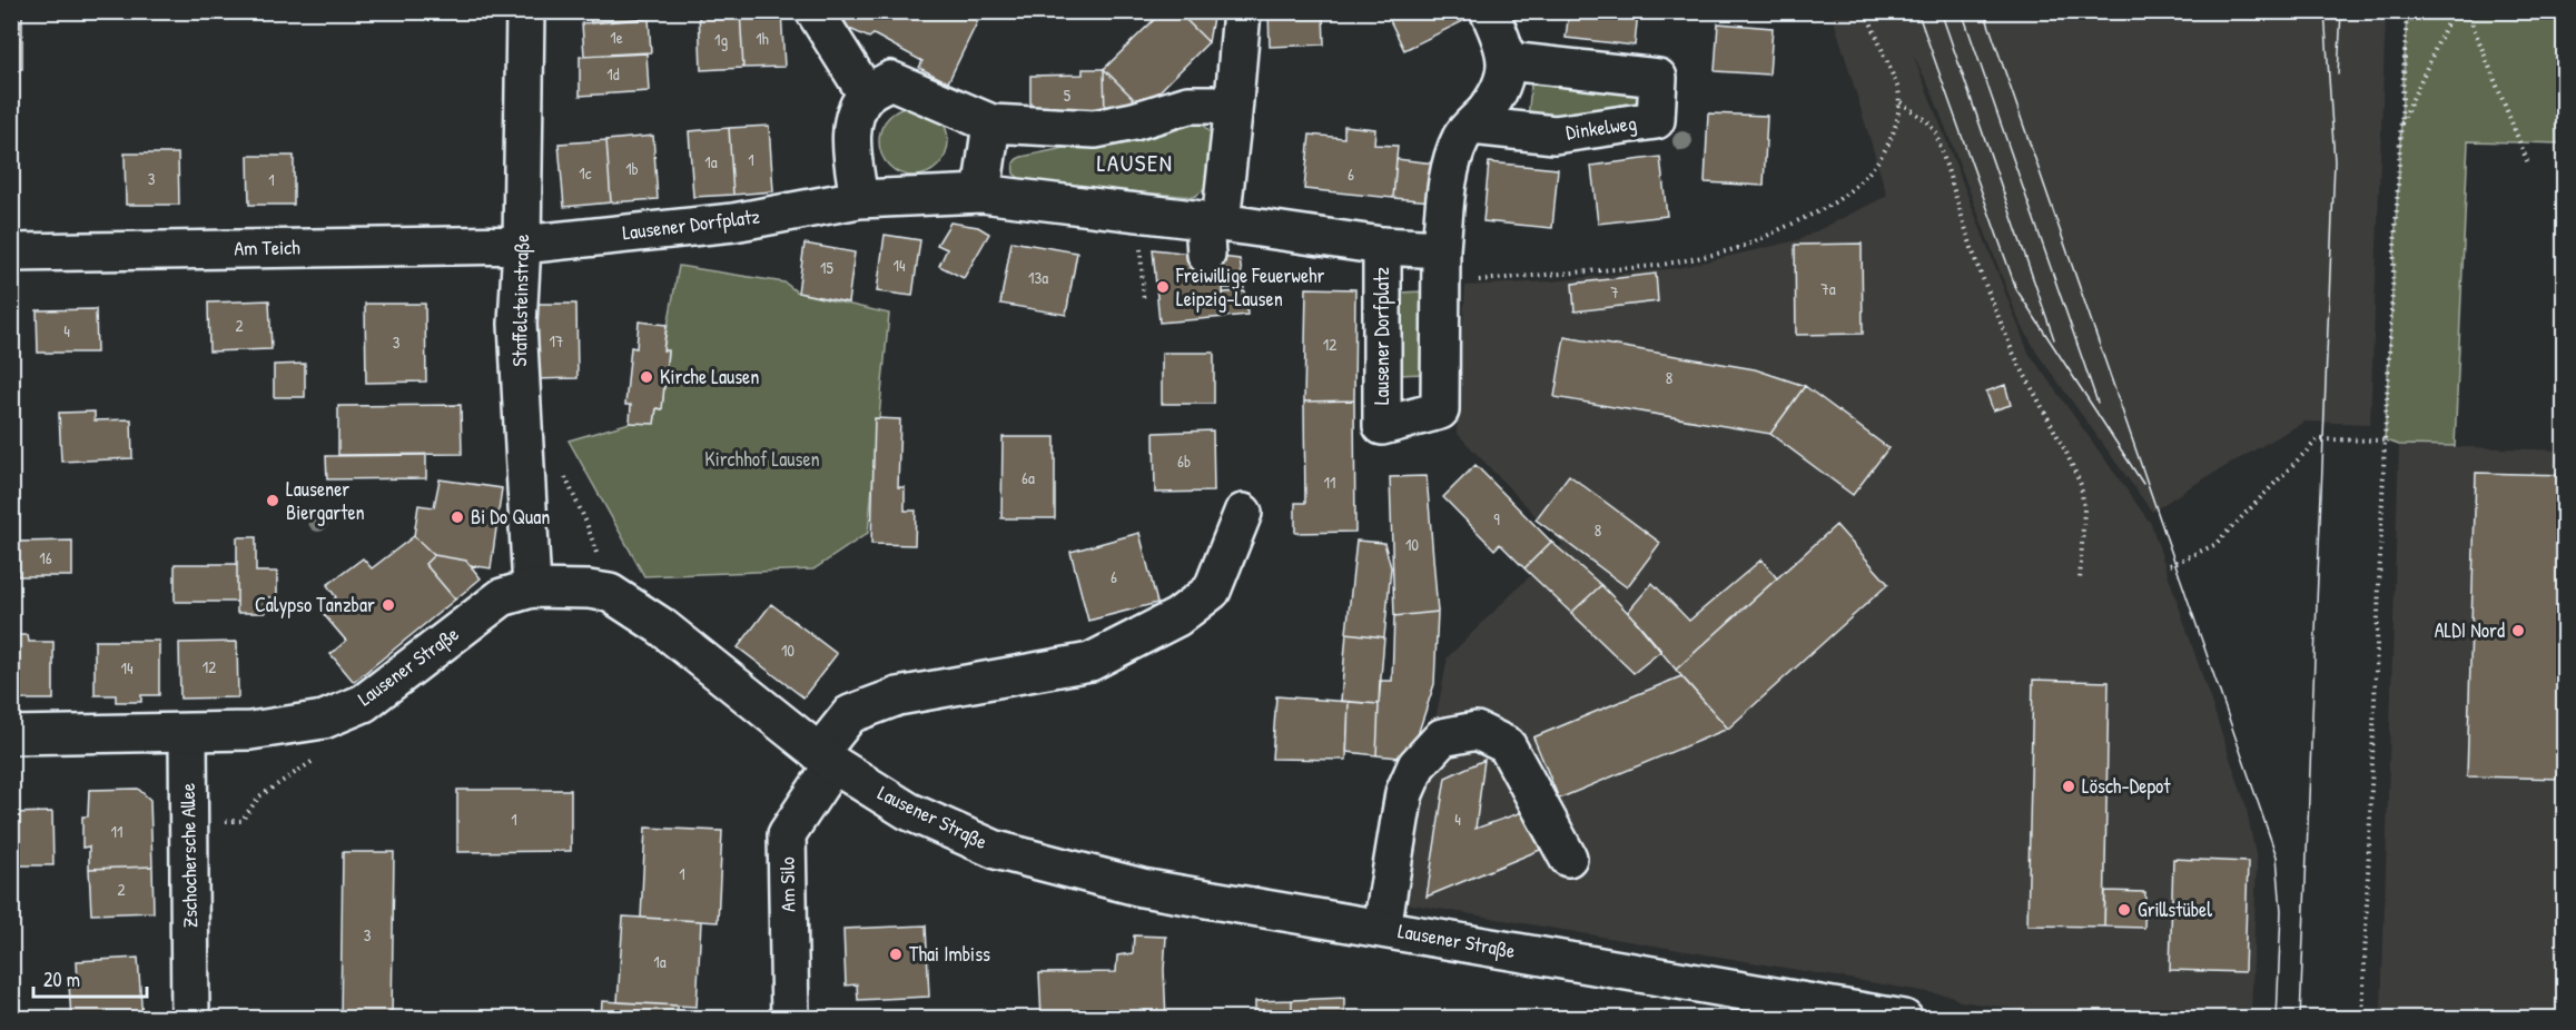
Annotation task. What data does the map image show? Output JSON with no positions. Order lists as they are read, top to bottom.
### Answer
{
  "streets": {
    "street": [
      "Dinkelweg",
      "Lausener Dorfplatz",
      "Am Teich",
      "Staffelsteinstraße",
      "Lausener Straße",
      "Zschochersche Allee",
      "Am Silo"
    ]
  },
  "crossings": [
    ["Lausener Dorfplatz", "Am Teich"],
    ["Lausener Dorfplatz", "Staffelsteinstraße"],
    ["Am Teich", "Staffelsteinstraße"],
    ["Staffelsteinstraße", "Lausener Straße"],
    ["Lausener Straße", "Zschochersche Allee"],
    ["Lausener Straße", "Am Silo"]
  ],
  "districts": ["LAUSEN"],
  "parks": ["Kirchhof Lausen"],
  "places": [
    "Freiwillige Feuerwehr Leipzig-Lausen",
    "Kirche Lausen",
    "Lausener Biergarten",
    "Bi Do Quan",
    "Calypso Tanzbar",
    "ALDI Nord",
    "Lösch-Depot",
    "Grillstübel",
    "Thai Imbiss"
  ],
  "house_numbers": [
    "1e",
    "1h",
    "1g",
    "1d",
    "5",
    "1",
    "1a",
    "1b",
    "1c",
    "6",
    "3",
    "1",
    "14",
    "15",
    "13a",
    "7a",
    "7",
    "2",
    "4",
    "17",
    "3",
    "12",
    "8",
    "6b",
    "6a",
    "11",
    "9",
    "8",
    "10",
    "16",
    "6",
    "10",
    "12",
    "14",
    "1",
    "4",
    "11",
    "1",
    "2",
    "3",
    "1a"
  ],
  "scale_bar": "20 m"
}
